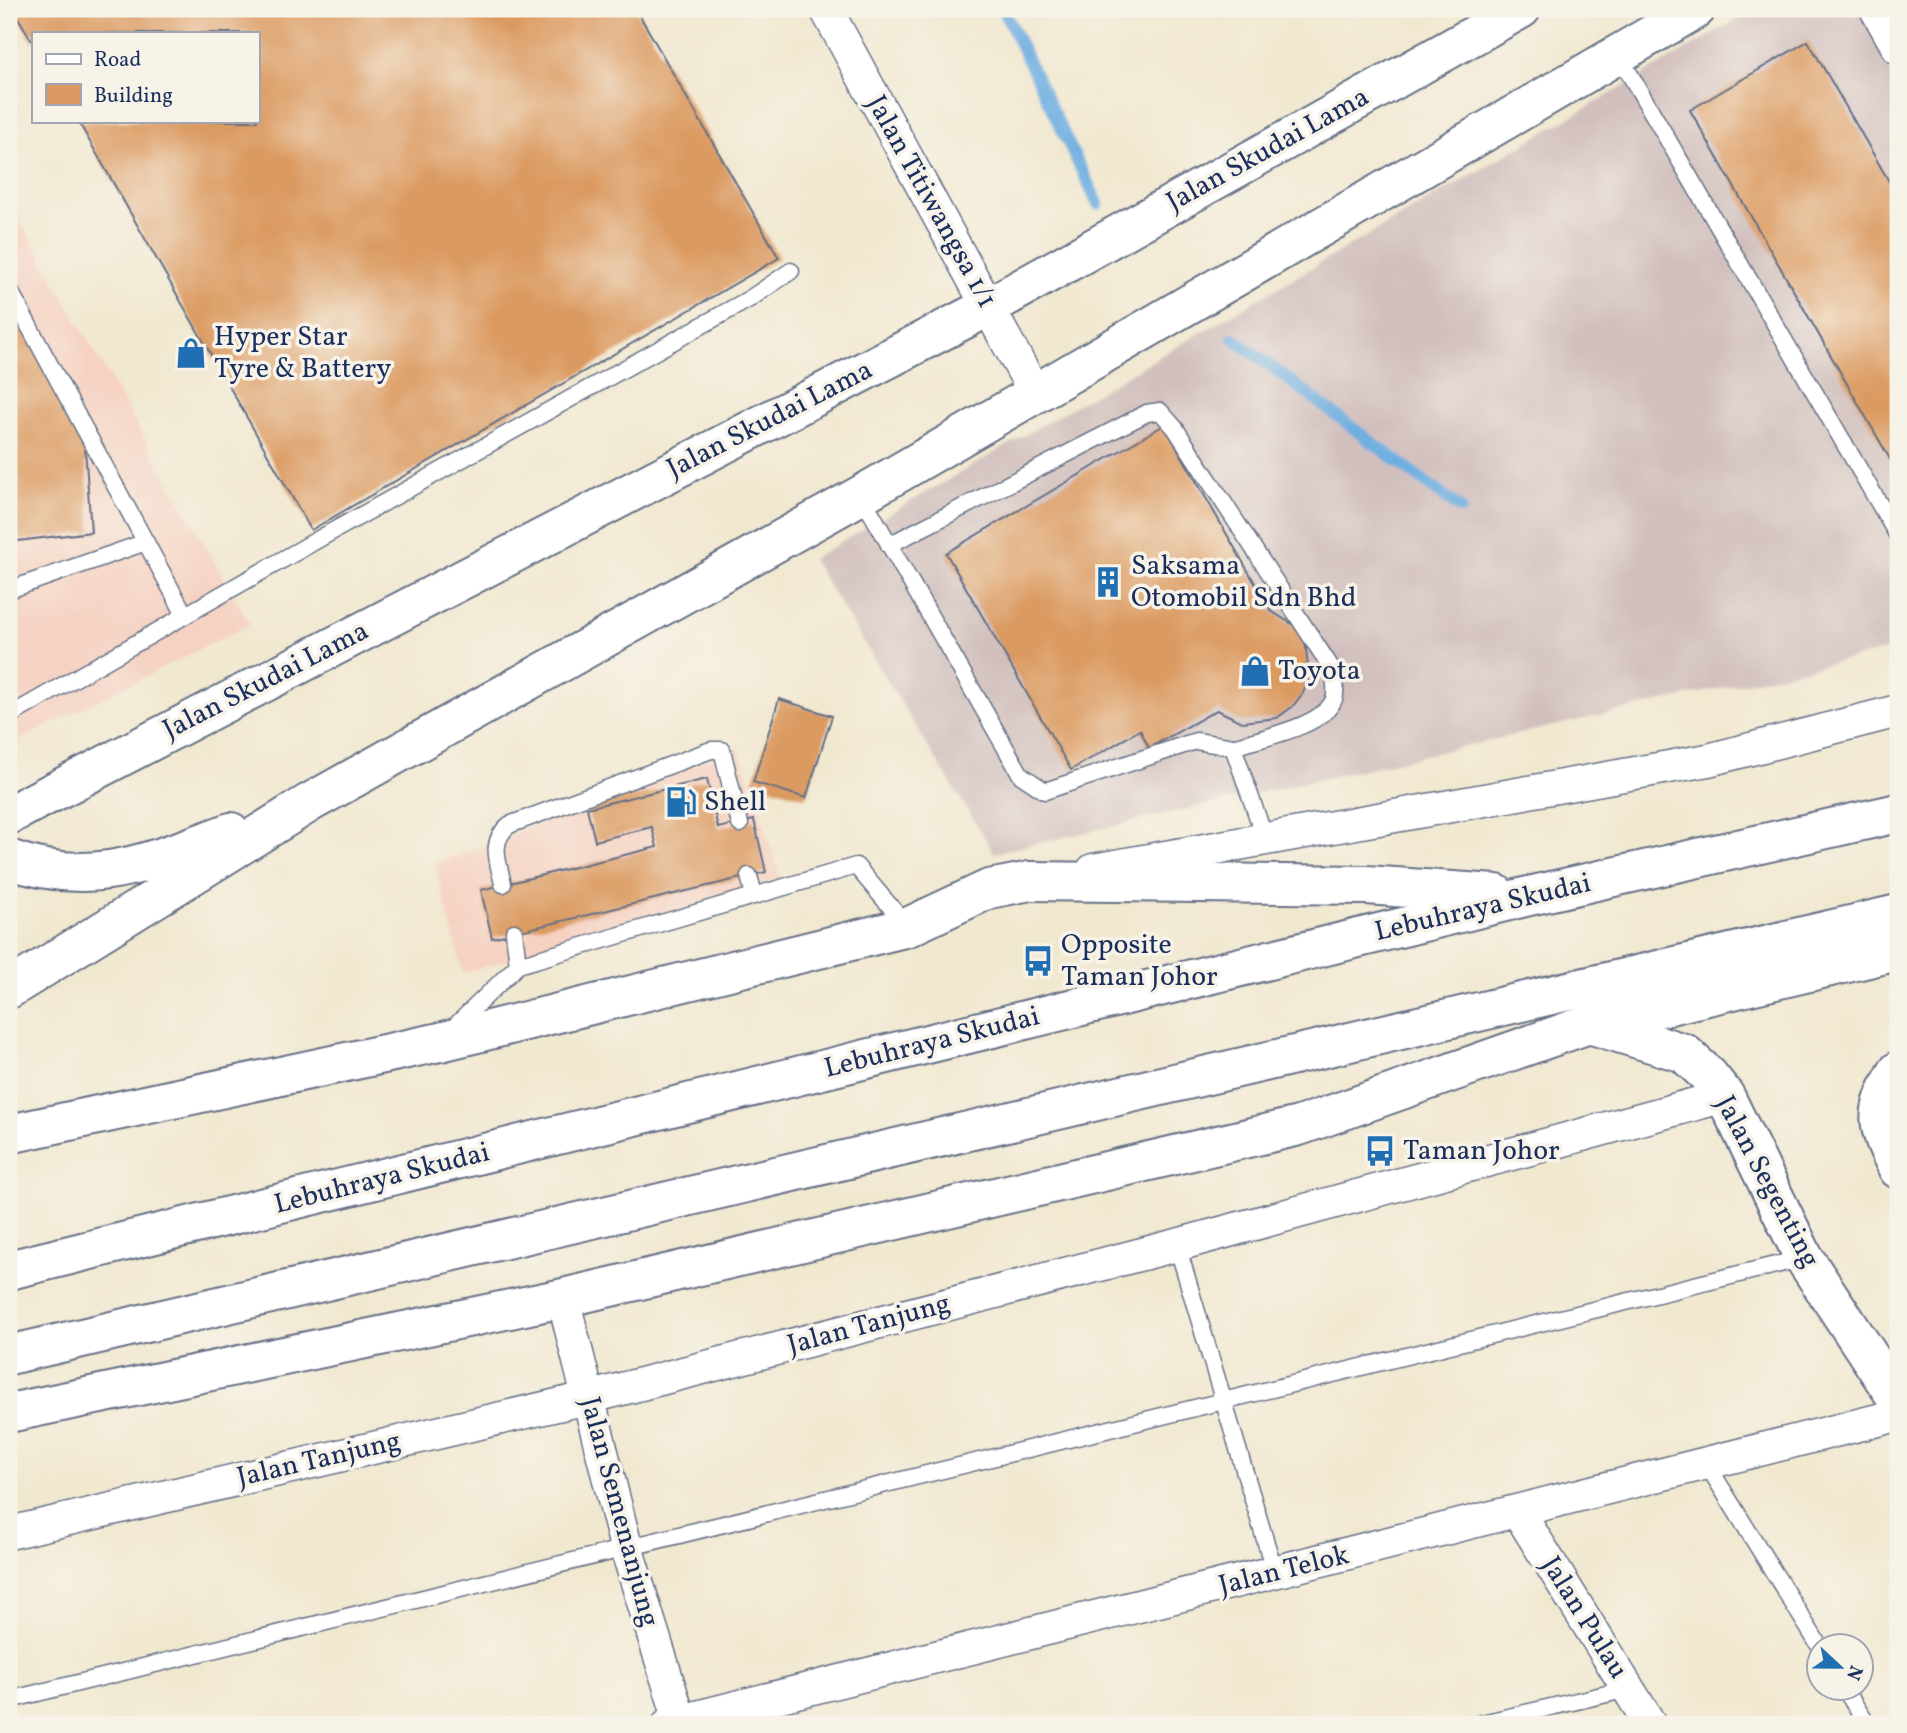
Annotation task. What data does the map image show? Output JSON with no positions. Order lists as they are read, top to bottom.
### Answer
{
  "streets": {
    "main road": ["Jalan Skudai Lama", "Lebuhraya Skudai", "Jalan Segenting"],
    "street": [
      "Jalan Titiwangsa 1/1",
      "Jalan Tanjung",
      "Jalan Semenanjung",
      "Jalan Telok",
      "Jalan Pulau"
    ]
  },
  "crossings": [
    ["Jalan Skudai Lama", "Jalan Titiwangsa 1/1"],
    ["Jalan Segenting", "Jalan Tanjung"],
    ["Jalan Tanjung", "Jalan Semenanjung"],
    ["Jalan Semenanjung", "Jalan Telok"],
    ["Jalan Telok", "Jalan Pulau"]
  ],
  "places": {
    "shop": ["Hyper Star Tyre & Battery", "Toyota"],
    "building": ["Saksama Otomobil Sdn Bhd"],
    "fuel station": ["Shell"],
    "bus stop": ["Opposite Taman Johor", "Taman Johor"]
  },
  "legend": ["Road", "Building"],
  "north": "right"
}
